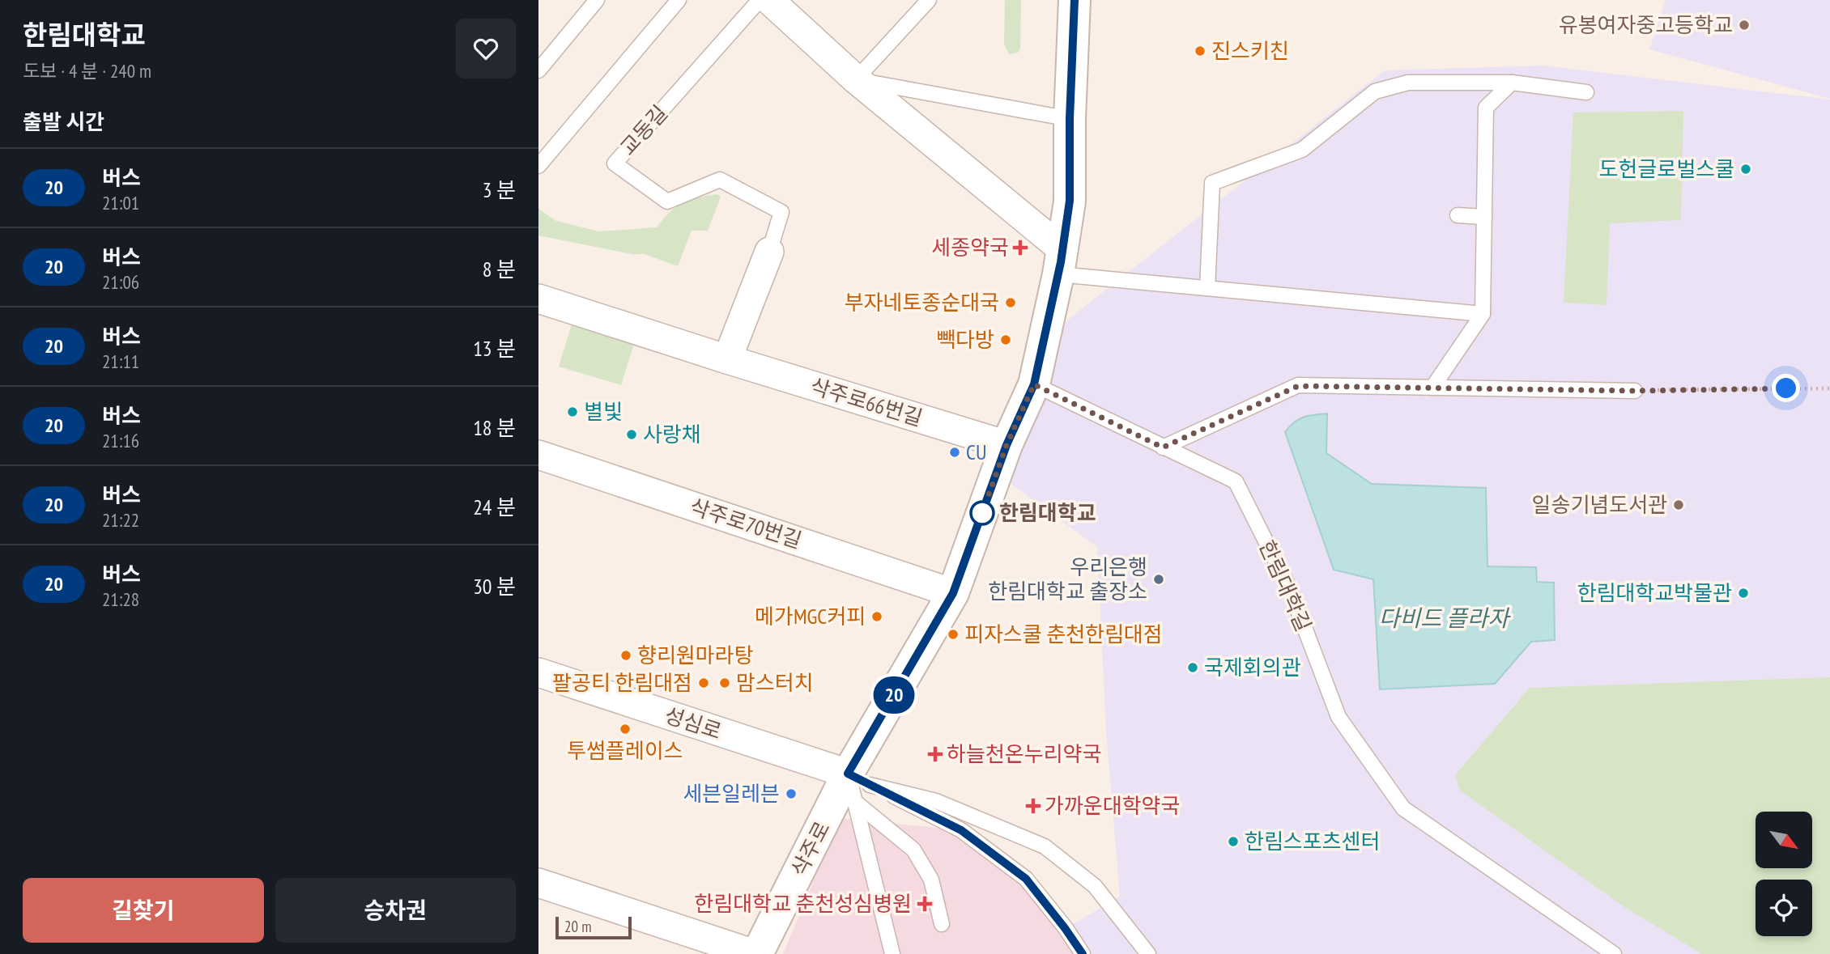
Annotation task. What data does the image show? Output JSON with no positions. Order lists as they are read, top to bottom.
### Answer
{
  "streets": {
    "street": [
      "삭주로66번길",
      "삭주로70번길",
      "성심로",
      "삭주로"
    ],
    "lane": ["교동길", "한림대학길"]
  },
  "crossings": [
    ["삭주로66번길", "삭주로"],
    ["삭주로70번길", "삭주로"],
    ["한림대학길", "삭주로"],
    ["성심로", "삭주로"]
  ],
  "water": ["다비드 플라자"],
  "places": {
    "other": [
      "유봉여자중고등학교",
      "진스키친",
      "도헌글로벌스쿨",
      "부자네토종순대국",
      "빽다방",
      "별빛",
      "사랑채",
      "CU",
      "일송기념도서관",
      "한림대학교",
      "우리은행 한림대학교 출장소",
      "한림대학교박물관",
      "메가MGC커피",
      "피자스쿨 춘천한림대점",
      "향리원마라탕",
      "국제회의관",
      "팔공티 한림대점",
      "맘스터치",
      "투썸플레이스",
      "세븐일레븐",
      "한림스포츠센터"
    ],
    "health": [
      "세종약국",
      "하늘천온누리약국",
      "가까운대학약국",
      "한림대학교 춘천성심병원"
    ]
  },
  "lines": ["bus line 20"],
  "scale_bar": "20 m",
  "north": "bottom right",
  "page": {
    "heading": [
      ["한림대학교", "도보 · 4 분 · 240 m"],
      "출발 시간"
    ],
    "on_map": "20",
    "list": [
      {
        "mark": "20",
        "name": "버스",
        "note": "21:01",
        "value": "3 분"
      },
      {
        "mark": "20",
        "name": "버스",
        "note": "21:06",
        "value": "8 분"
      },
      {
        "mark": "20",
        "name": "버스",
        "note": "21:11",
        "value": "13 분"
      },
      {
        "mark": "20",
        "name": "버스",
        "note": "21:16",
        "value": "18 분"
      },
      {
        "mark": "20",
        "name": "버스",
        "note": "21:22",
        "value": "24 분"
      },
      {
        "mark": "20",
        "name": "버스",
        "note": "21:28",
        "value": "30 분"
      }
    ],
    "buttons": ["길찾기", "승차권"],
    "scale": "20 m"
  }
}
